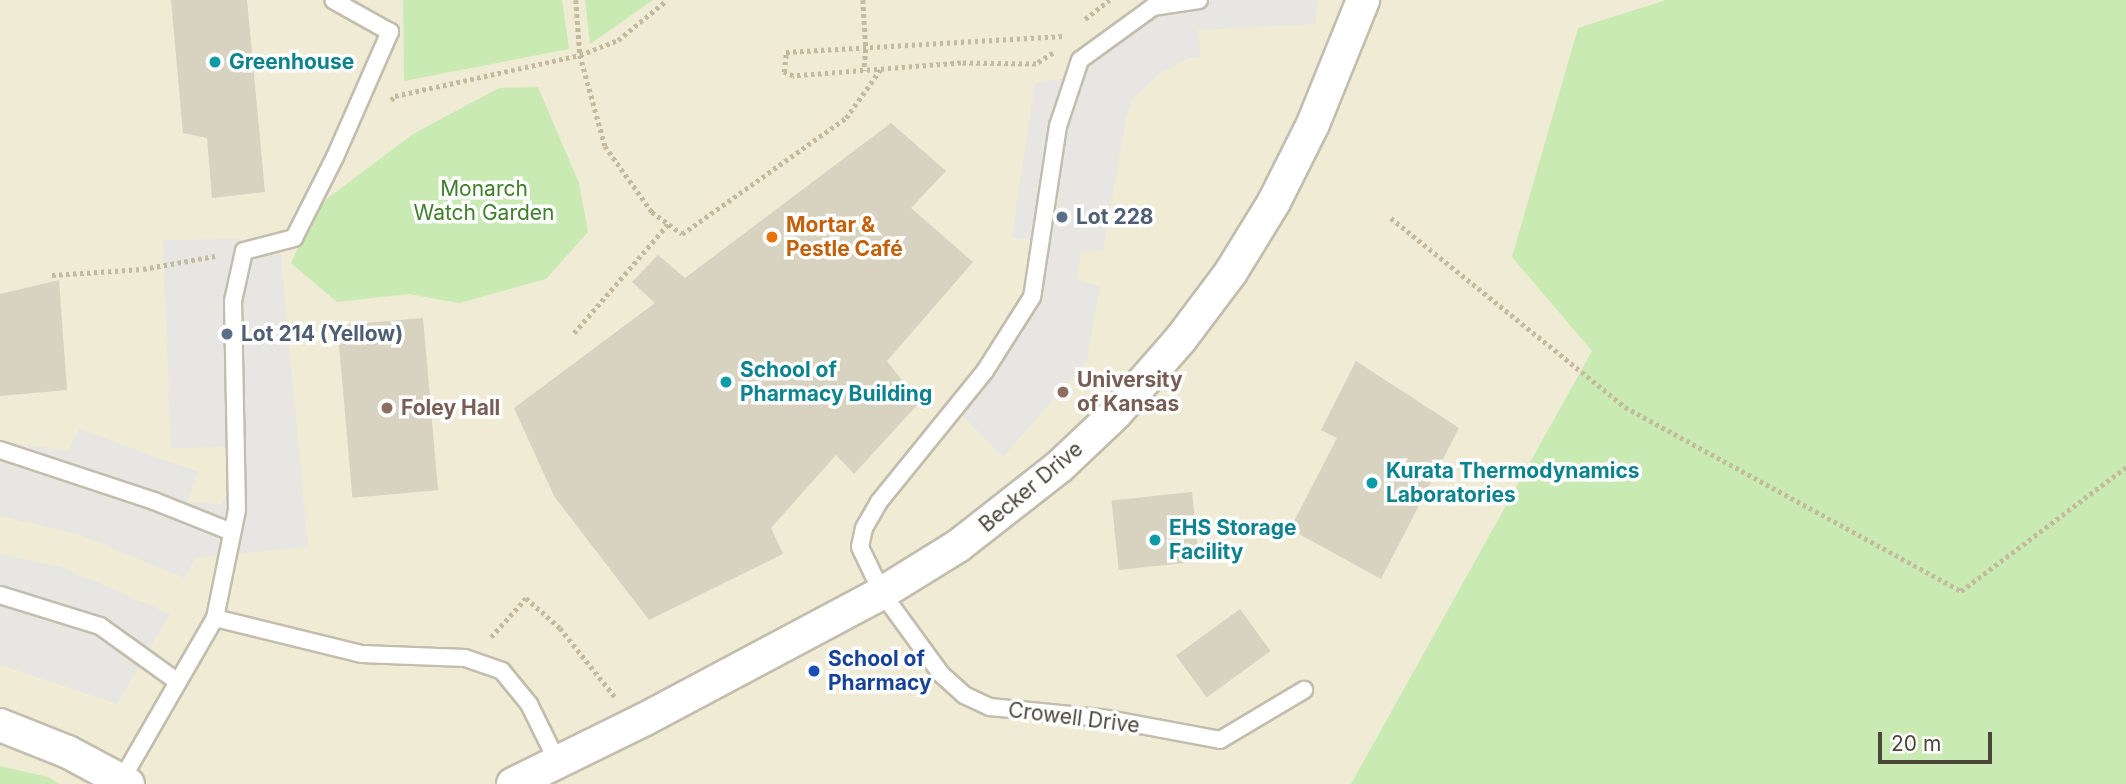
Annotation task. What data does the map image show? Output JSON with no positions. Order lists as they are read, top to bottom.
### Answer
{
  "streets": {
    "street": ["Becker Drive"],
    "lane": ["Crowell Drive"]
  },
  "crossings": [
    ["Becker Drive", "Crowell Drive"]
  ],
  "parks": ["Monarch Watch Garden"],
  "places": [
    "Greenhouse",
    "Lot 228",
    "Mortar & Pestle Café",
    "Lot 214 (Yellow)",
    "School of Pharmacy Building",
    "University of Kansas",
    "Foley Hall",
    "Kurata Thermodynamics Laboratories",
    "EHS Storage Facility",
    "School of Pharmacy"
  ],
  "scale_bar": "20 m"
}
